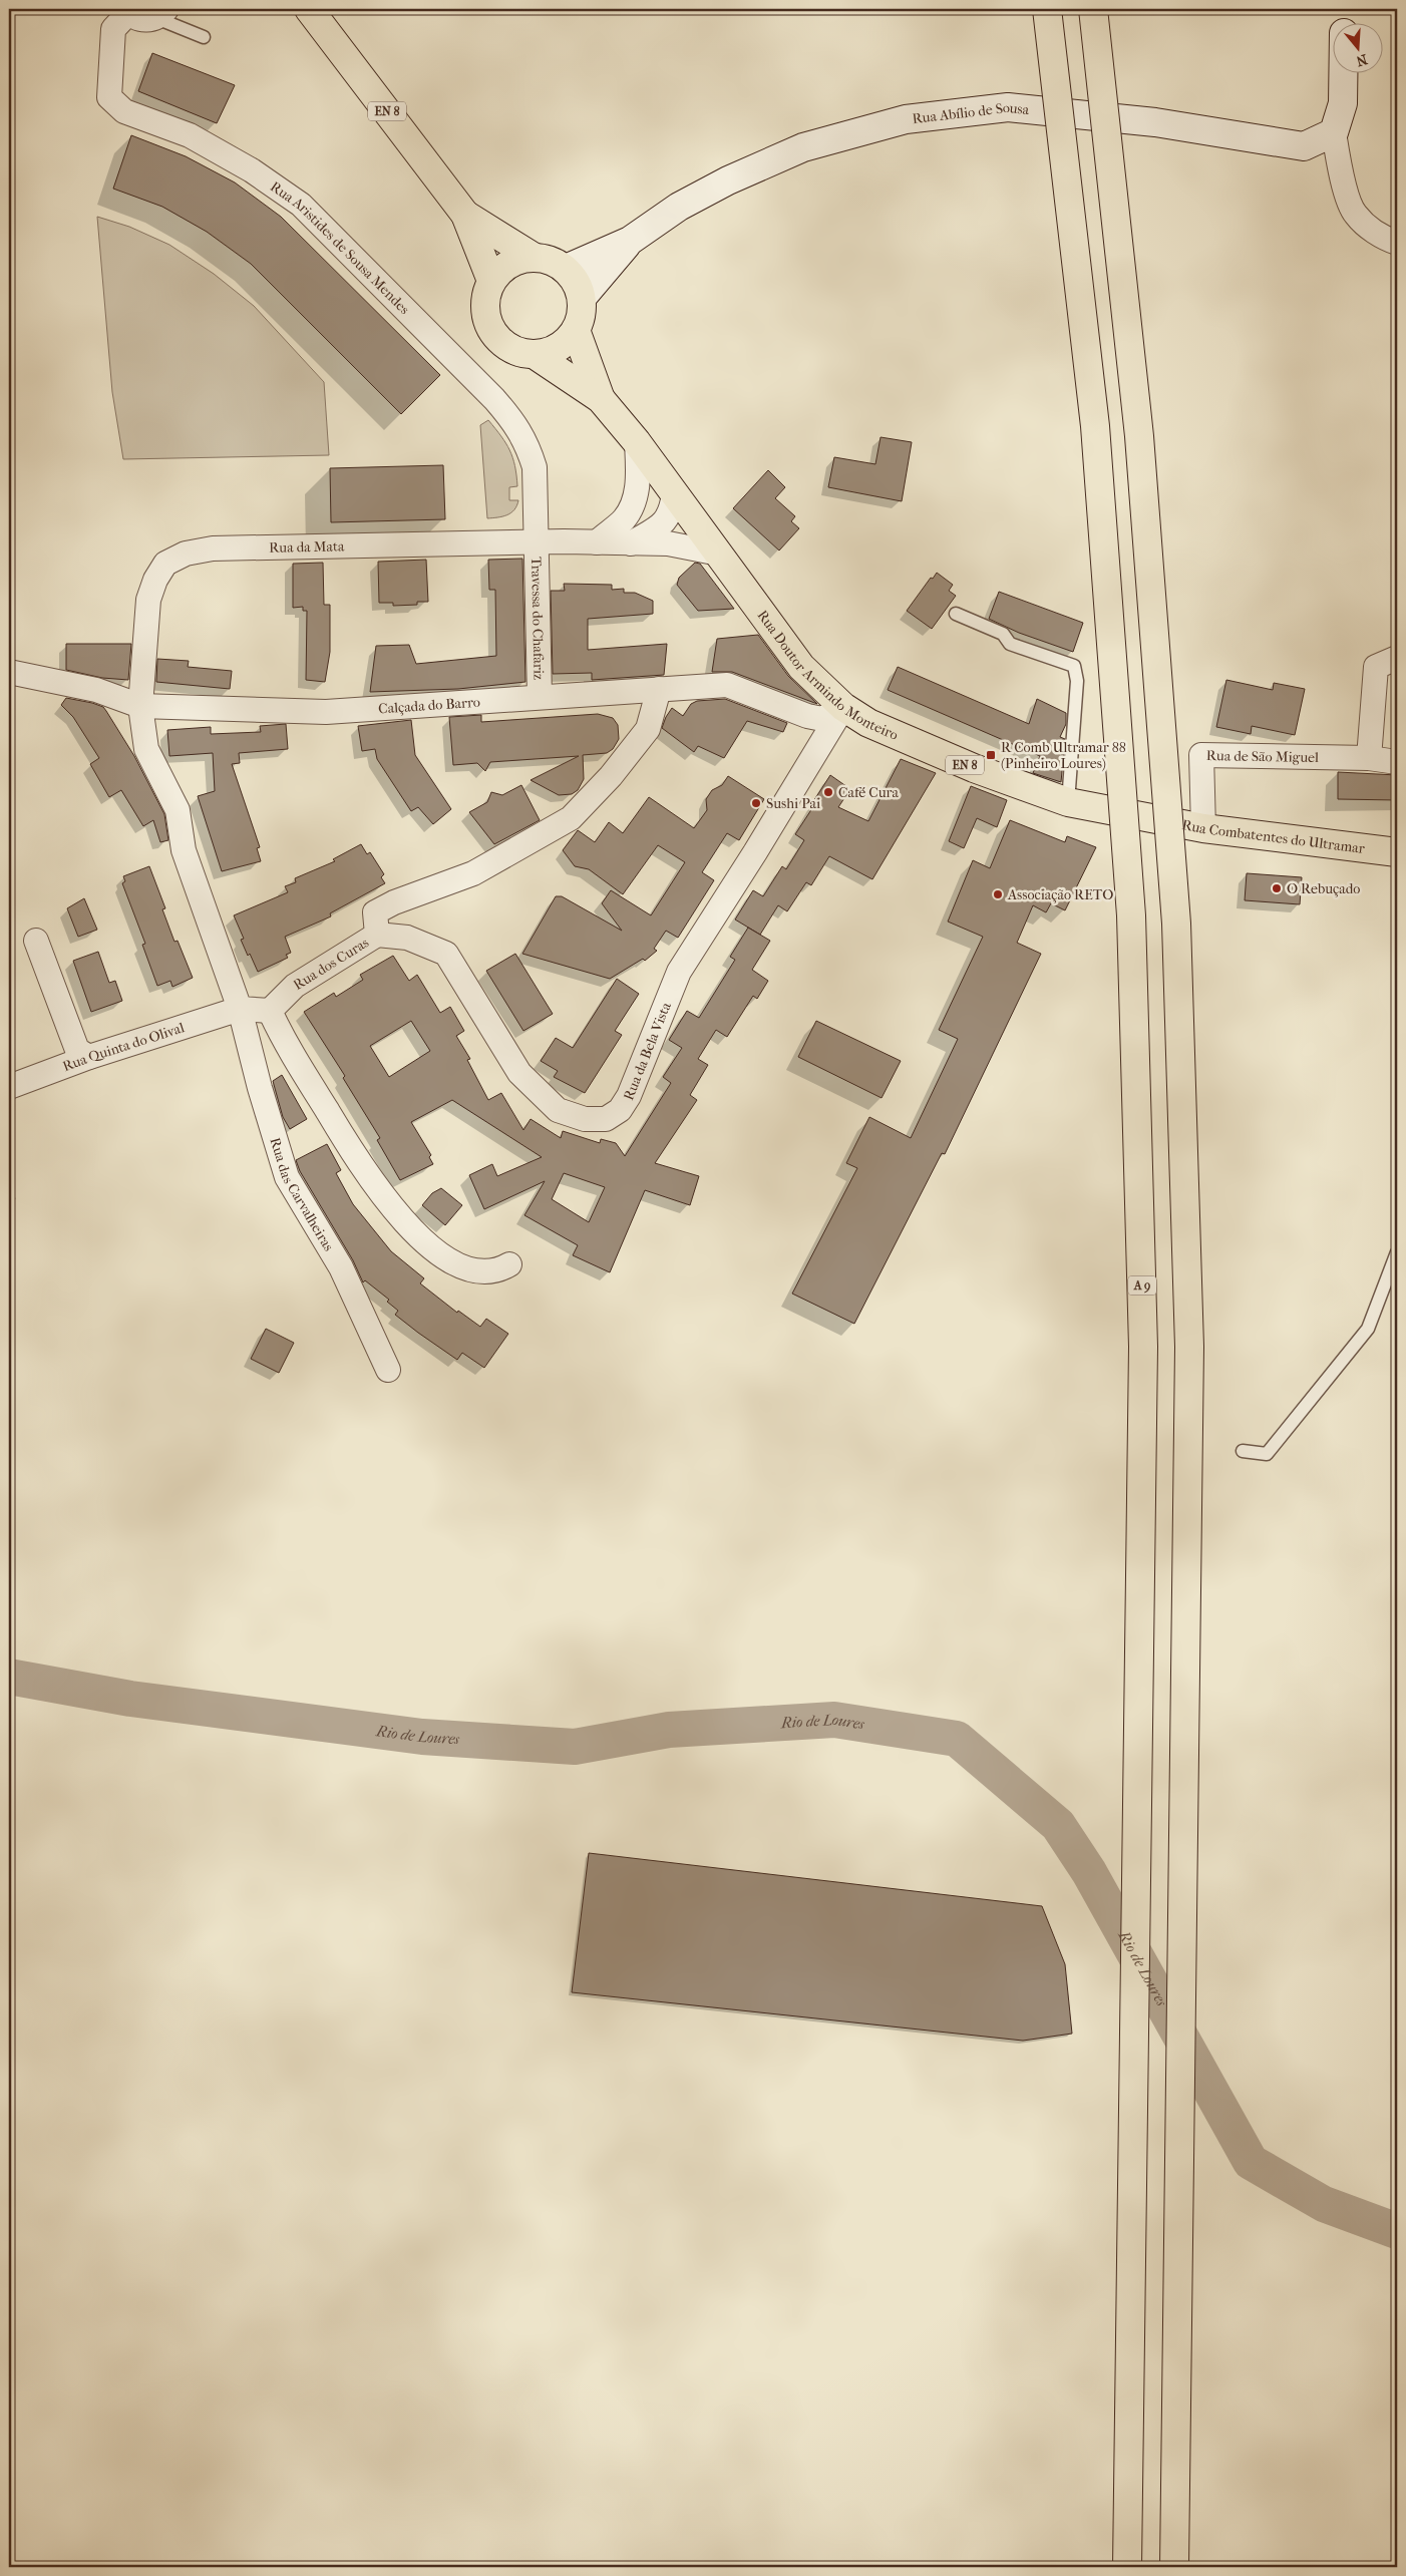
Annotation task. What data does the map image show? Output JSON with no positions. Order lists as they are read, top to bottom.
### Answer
{
  "streets": {
    "main road": [
      "EN 8",
      "Rua Doutor Armindo Monteiro",
      "Rua Combatentes do Ultramar",
      "A 9"
    ],
    "street": [
      "Rua Abílio de Sousa",
      "Rua Aristides de Sousa Mendes",
      "Rua da Mata",
      "Travessa do Chafariz",
      "Calçada do Barro",
      "Rua de São Miguel",
      "Rua dos Curas",
      "Rua Quinta do Olival",
      "Rua da Bela Vista",
      "Rua das Carvalheiras"
    ]
  },
  "crossings": [
    ["EN 8", "Rua Abílio de Sousa"],
    ["EN 8", "Rua Doutor Armindo Monteiro"],
    ["Rua Abílio de Sousa", "Rua Doutor Armindo Monteiro"],
    ["Rua Aristides de Sousa Mendes", "Rua da Mata"],
    ["Rua Aristides de Sousa Mendes", "Travessa do Chafariz"],
    ["Rua da Mata", "Travessa do Chafariz"],
    ["Rua da Mata", "Rua Doutor Armindo Monteiro"],
    ["Rua da Mata", "Calçada do Barro"],
    ["Rua da Mata", "Rua das Carvalheiras"],
    ["Travessa do Chafariz", "Calçada do Barro"],
    ["Rua Doutor Armindo Monteiro", "Calçada do Barro"],
    ["Rua Doutor Armindo Monteiro", "Rua Combatentes do Ultramar"],
    ["Rua Doutor Armindo Monteiro", "Rua da Bela Vista"],
    ["Calçada do Barro", "Rua dos Curas"],
    ["Calçada do Barro", "Rua da Bela Vista"],
    ["Calçada do Barro", "Rua das Carvalheiras"],
    ["Rua de São Miguel", "Rua Combatentes do Ultramar"],
    ["Rua dos Curas", "Rua da Bela Vista"],
    ["Rua Quinta do Olival", "Rua das Carvalheiras"]
  ],
  "water": ["Rio de Loures"],
  "places": {
    "transit": ["R Comb Ultramar 88 (Pinheiro Loures)"],
    "other": [
      "Café Cura",
      "Sushi Pai",
      "O Rebuçado",
      "Associação RETO"
    ]
  },
  "north": "bottom"
}
